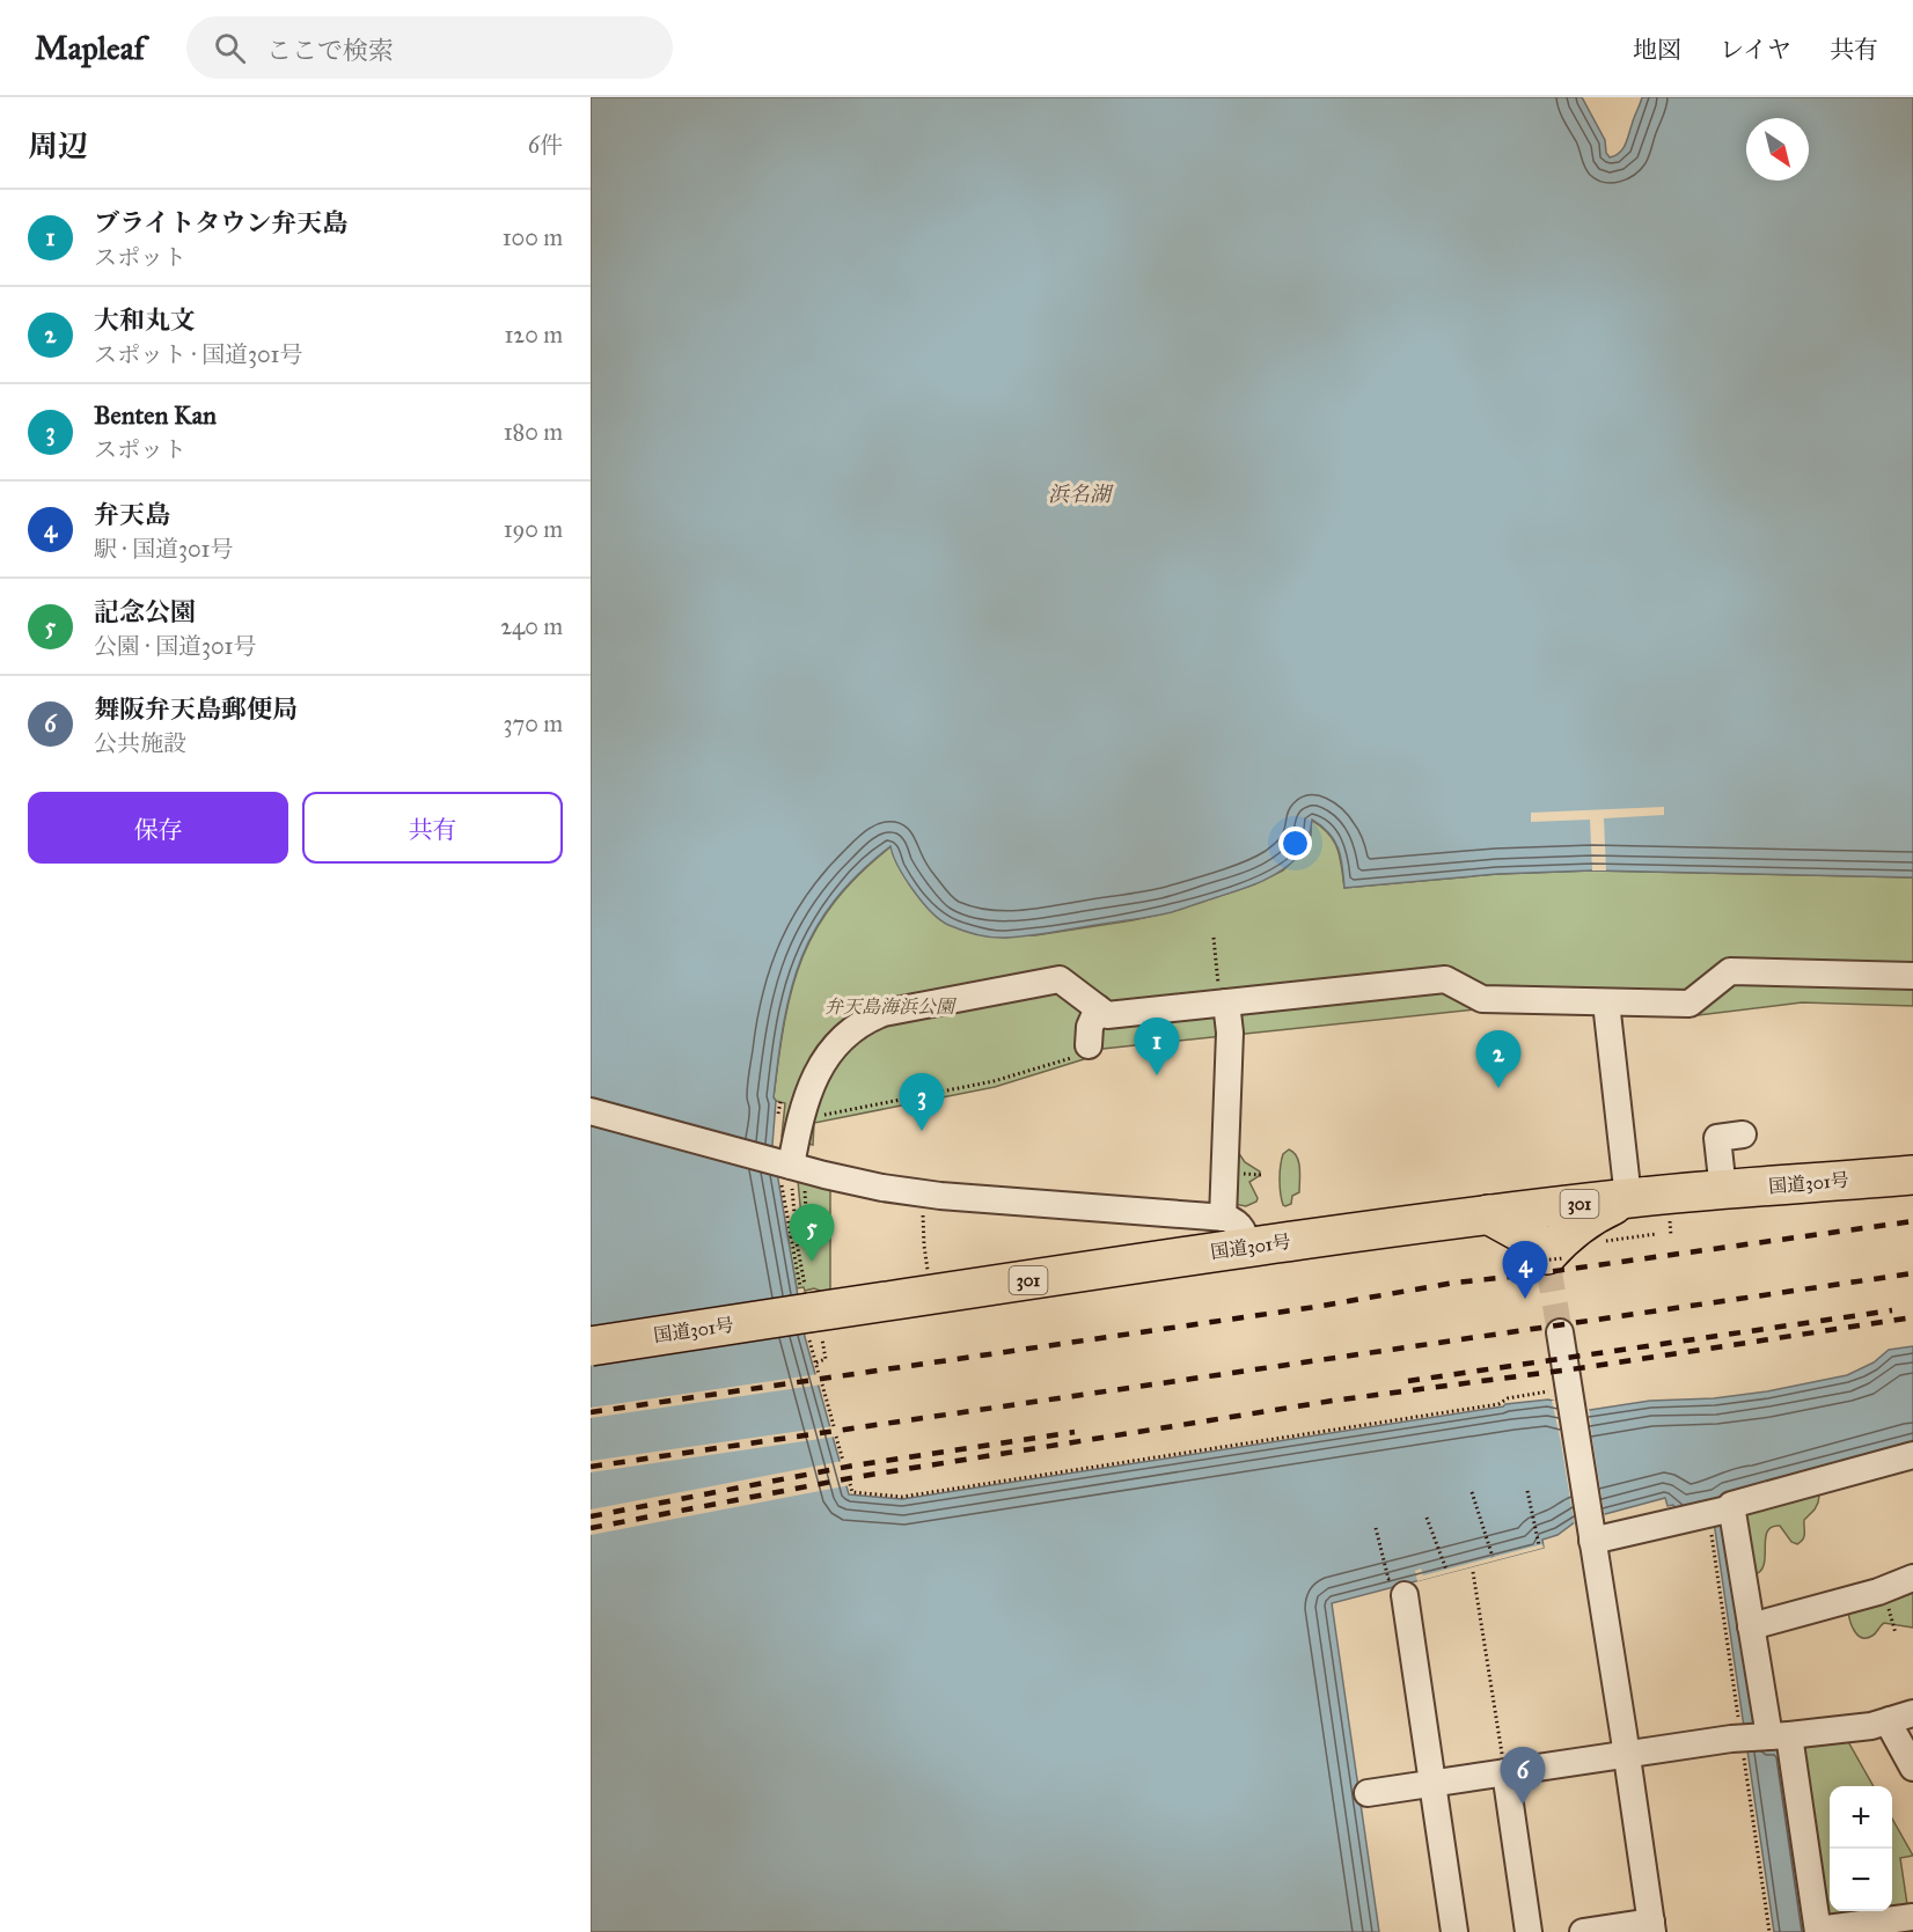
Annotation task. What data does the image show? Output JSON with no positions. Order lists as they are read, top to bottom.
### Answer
{
  "streets": {
    "highway": ["国道301号", "301"]
  },
  "water": ["浜名湖"],
  "parks": ["弁天島海浜公園"],
  "north": "bottom right",
  "page": {
    "header": "Mapleaf",
    "search": "ここで検索",
    "nav": ["地図", "レイヤ", "共有"],
    "heading": ["周辺", "6件"],
    "list": [
      {
        "mark": "1",
        "name": "ブライトタウン弁天島",
        "note": "スポット",
        "value": "100 m"
      },
      {
        "mark": "2",
        "name": "大和丸文",
        "note": "スポット · 国道301号",
        "value": "120 m"
      },
      {
        "mark": "3",
        "name": "Benten Kan",
        "note": "スポット",
        "value": "180 m"
      },
      {
        "mark": "4",
        "name": "弁天島",
        "note": "駅 · 国道301号",
        "value": "190 m"
      },
      {
        "mark": "5",
        "name": "記念公園",
        "note": "公園 · 国道301号",
        "value": "240 m"
      },
      {
        "mark": "6",
        "name": "舞阪弁天島郵便局",
        "note": "公共施設",
        "value": "370 m"
      }
    ],
    "buttons": ["保存", "共有"],
    "pins": [
      "1",
      "2",
      "3",
      "5",
      "4",
      "6"
    ],
    "map_buttons": ["+", "−"]
  }
}
